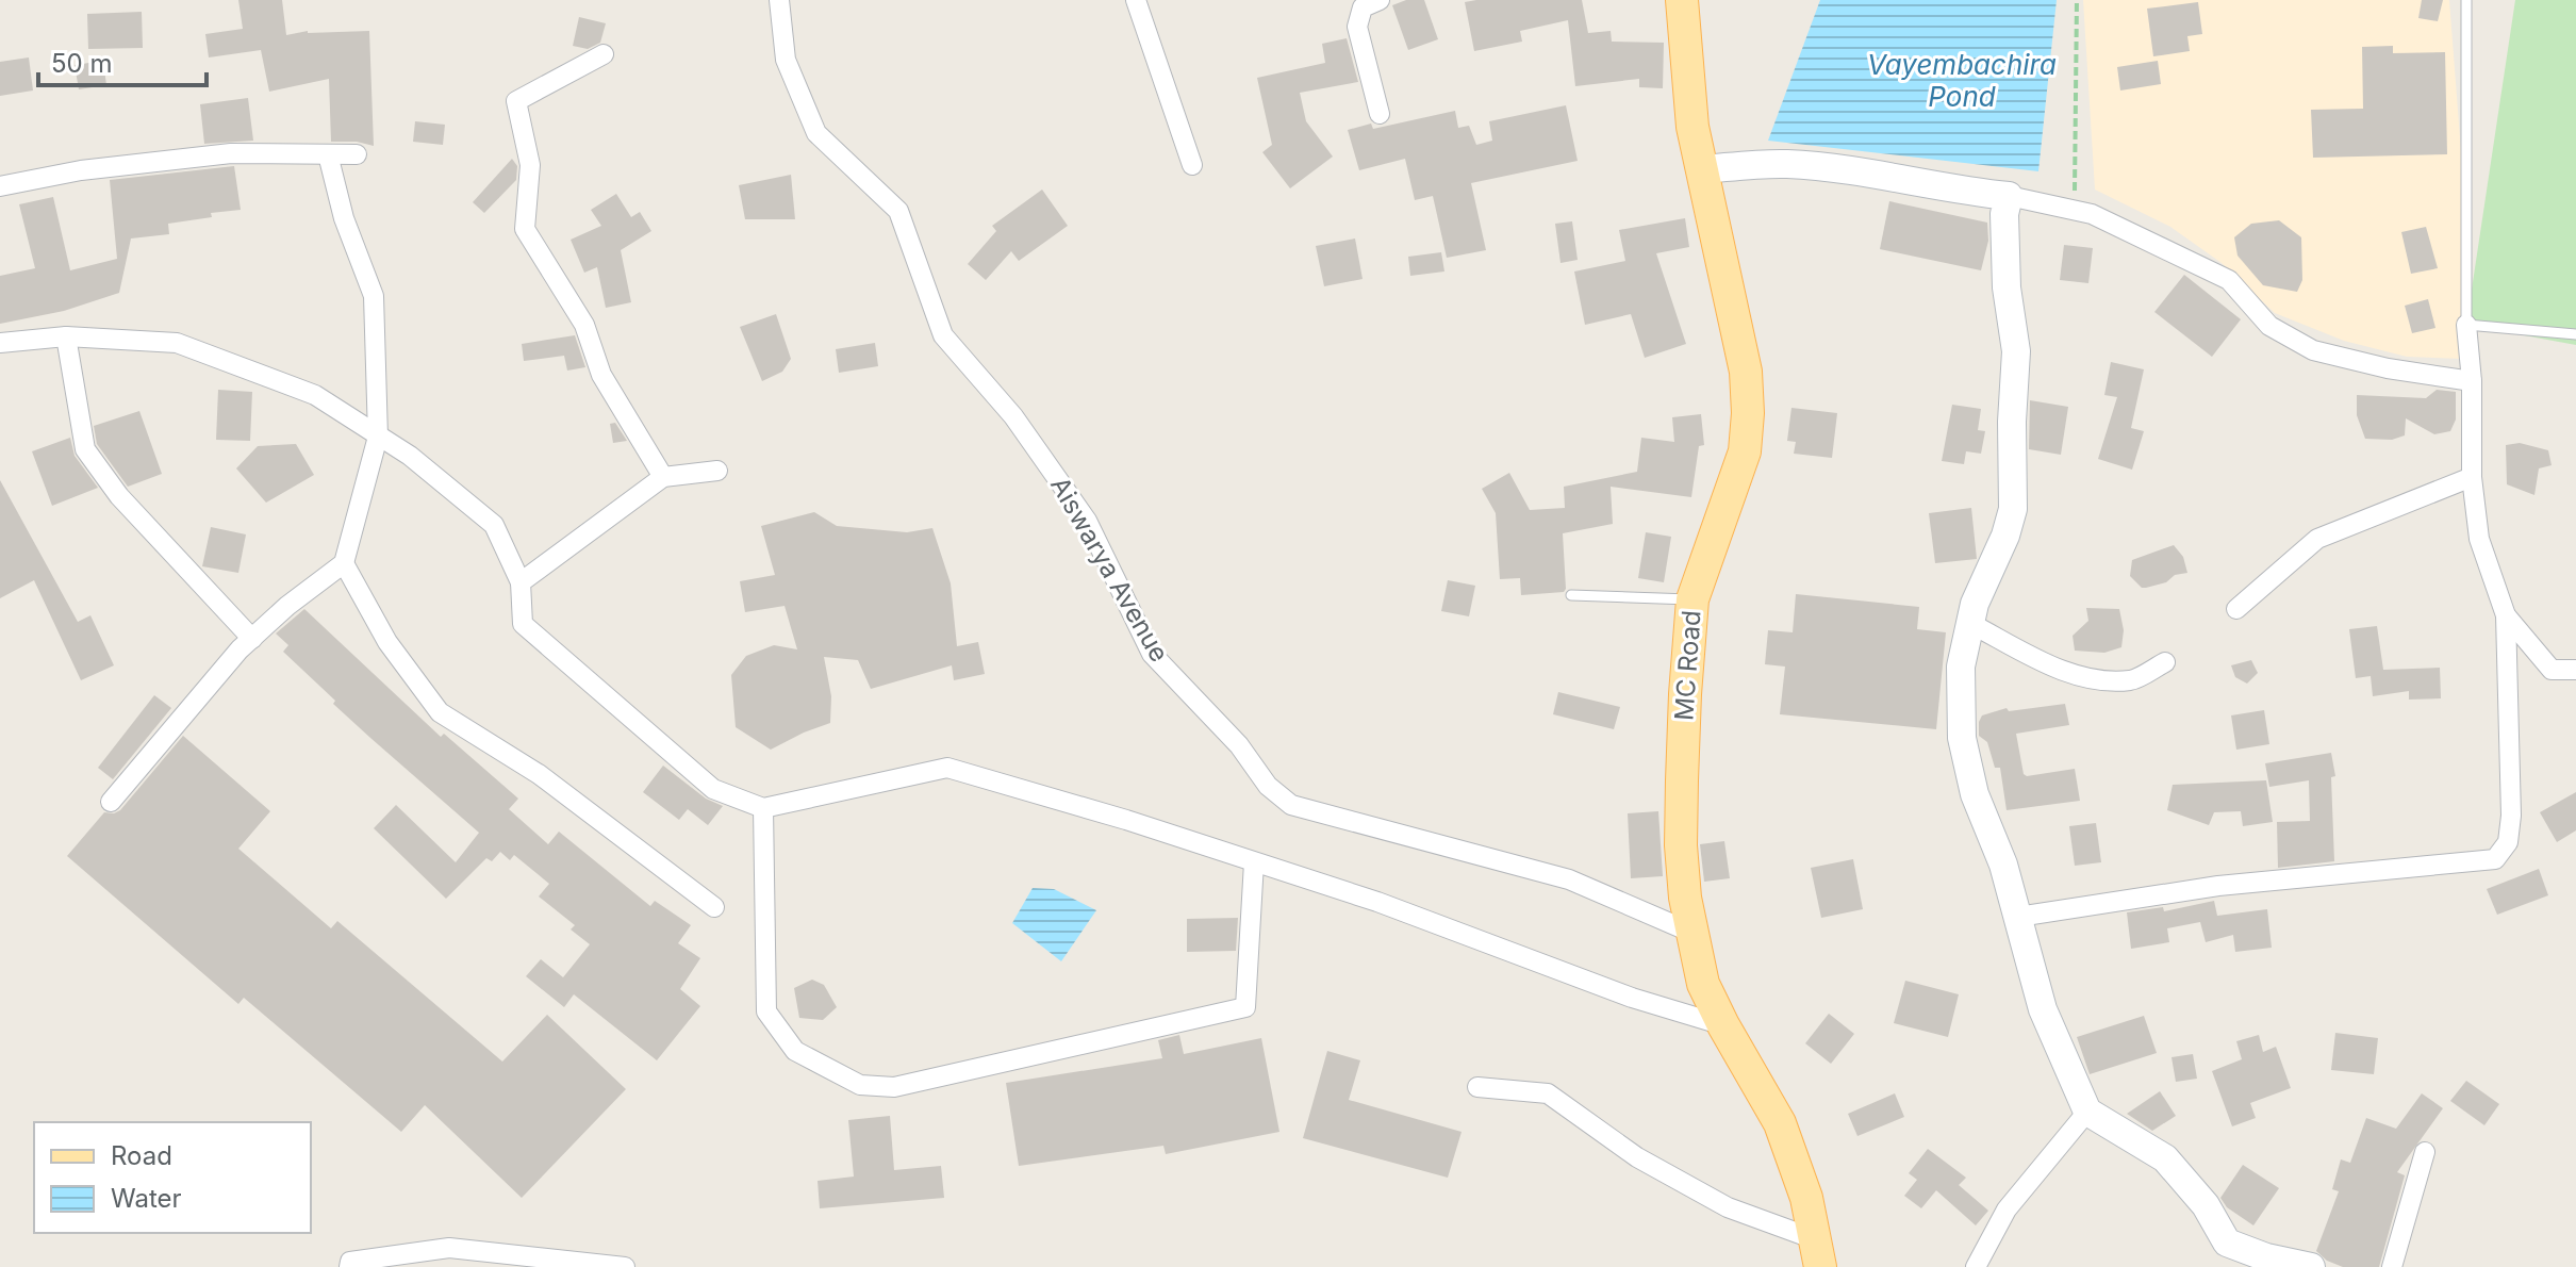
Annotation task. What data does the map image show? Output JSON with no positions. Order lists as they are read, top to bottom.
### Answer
{
  "streets": {
    "main road": ["MC Road"],
    "street": ["Aiswarya Avenue"]
  },
  "crossings": [
    ["Aiswarya Avenue", "MC Road"]
  ],
  "water": ["Vayembachira Pond"],
  "legend": ["Road", "Water"],
  "scale_bar": "50 m"
}
